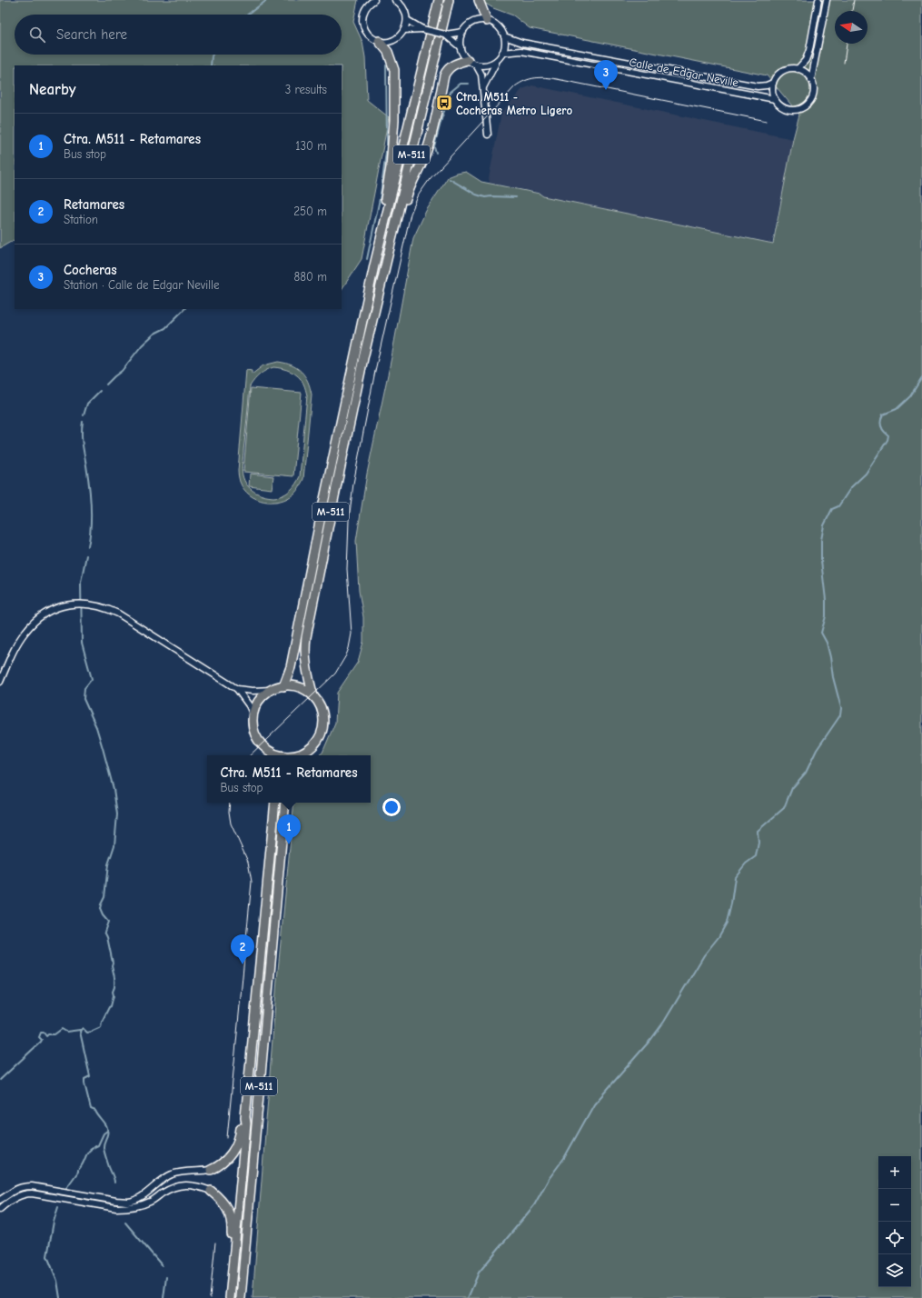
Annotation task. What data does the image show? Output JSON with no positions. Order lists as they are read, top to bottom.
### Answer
{
  "streets": {
    "highway": ["M-511"],
    "street": ["Calle de Edgar Neville"]
  },
  "places": {
    "bus stop": ["Ctra. M511 - Cocheras Metro Ligero"]
  },
  "north": "left",
  "page": {
    "search": "Search here",
    "pins": ["3", "1", "2"],
    "heading": ["Nearby", "3 results"],
    "list": [
      {
        "mark": "1",
        "name": "Ctra. M511 - Retamares",
        "note": "Bus stop",
        "value": "130 m"
      },
      {
        "mark": "2",
        "name": "Retamares",
        "note": "Station",
        "value": "250 m"
      },
      {
        "mark": "3",
        "name": "Cocheras",
        "note": "Station · Calle de Edgar Neville",
        "value": "880 m"
      }
    ],
    "popup": ["Ctra. M511 - Retamares", "Bus stop"],
    "map_buttons": ["+", "−"]
  }
}
